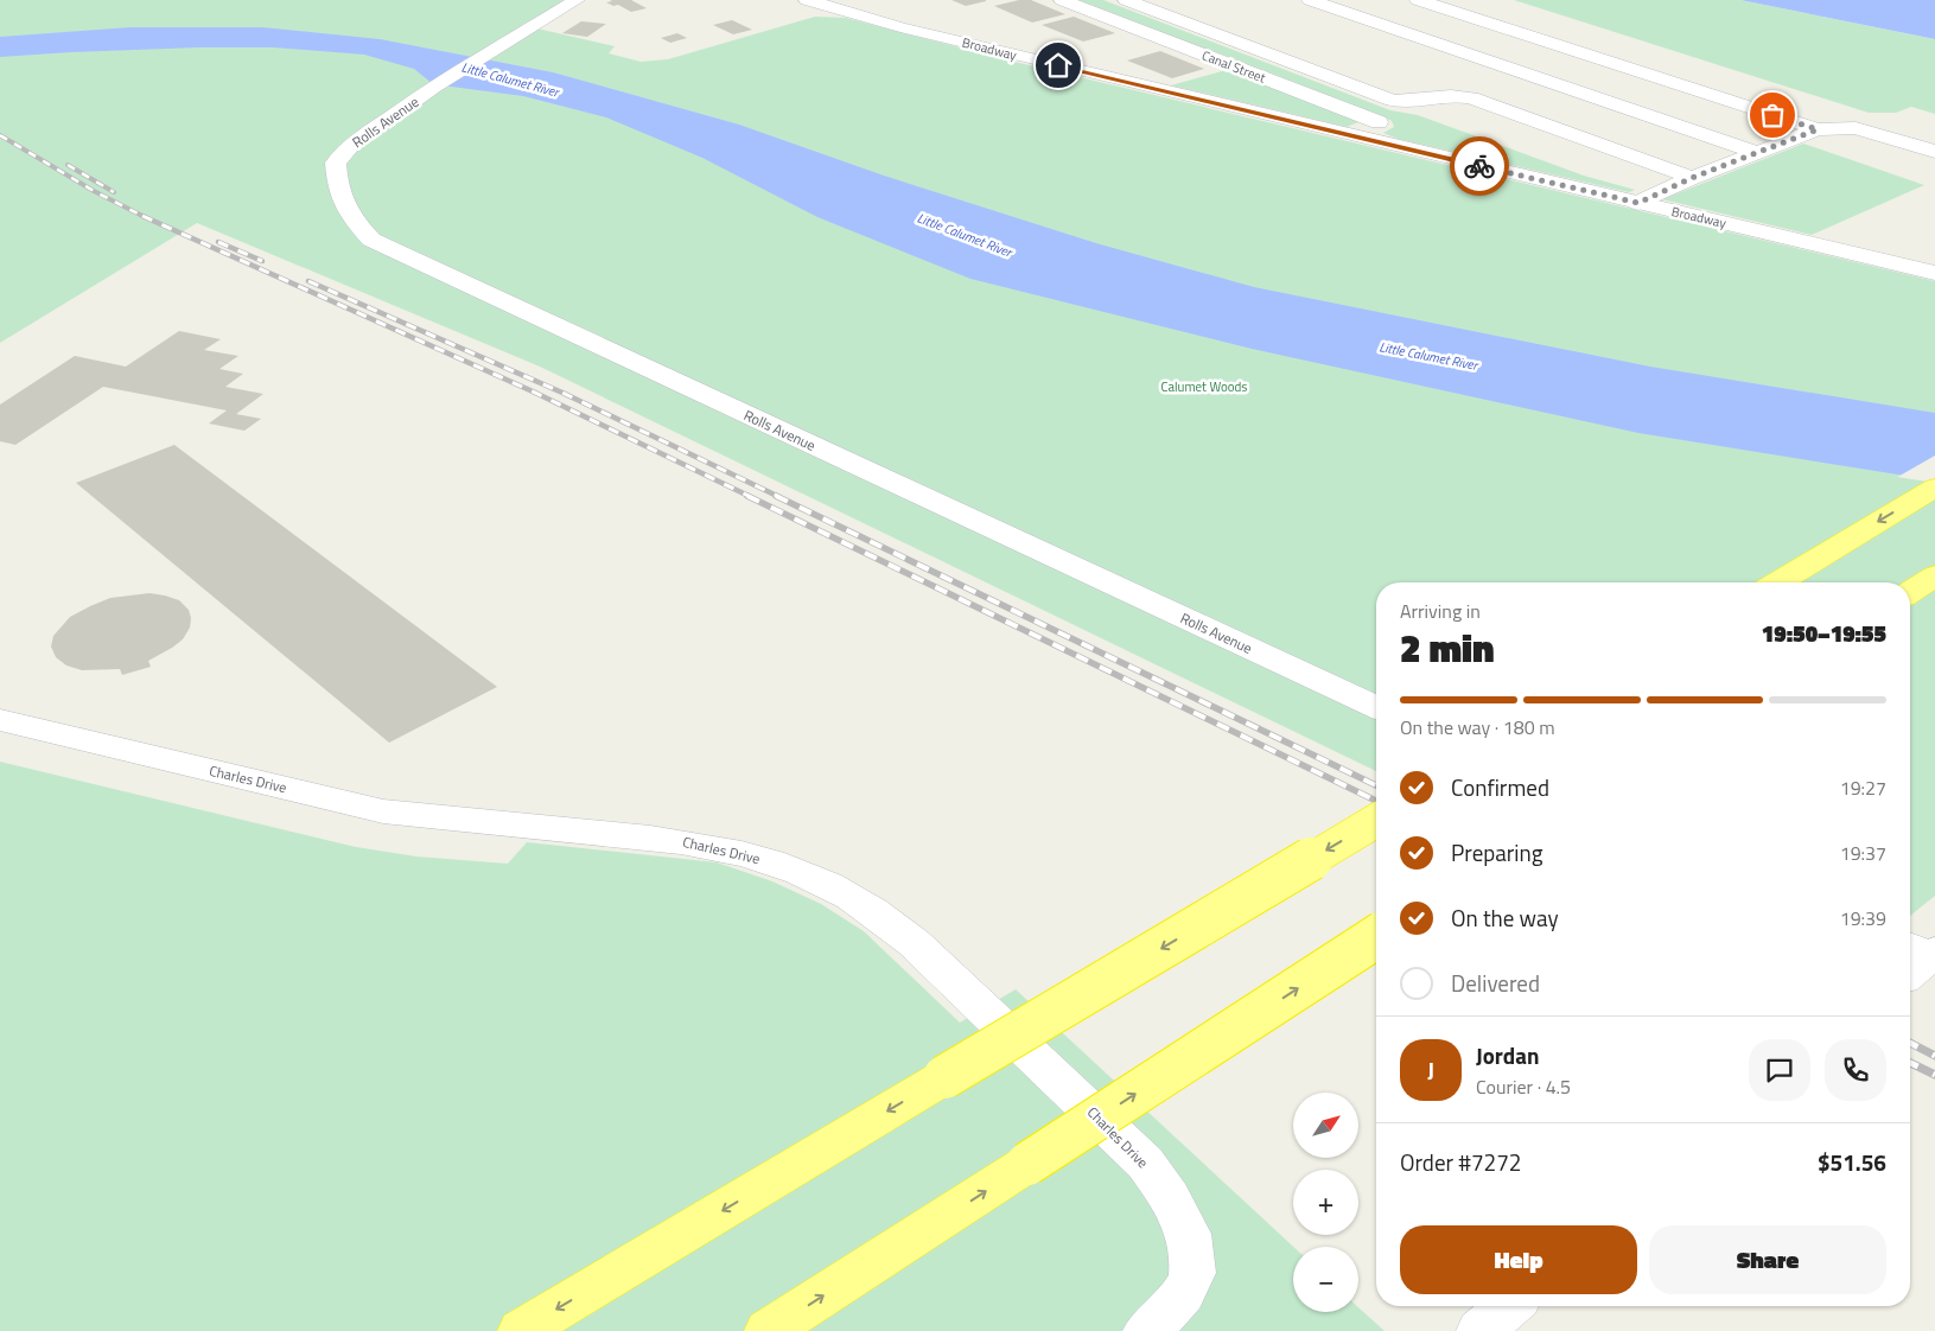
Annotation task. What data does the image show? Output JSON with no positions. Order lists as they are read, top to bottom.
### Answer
{
  "streets": {
    "street": [
      "Broadway",
      "Canal Street",
      "Rolls Avenue",
      "Charles Drive"
    ]
  },
  "crossings": [
    ["Broadway", "Canal Street"]
  ],
  "water": ["Little Calumet River"],
  "parks": ["Calumet Woods"],
  "north": "top right",
  "page": {
    "heading": ["2 min", "Arriving in", "19:50–19:55"],
    "panel": [
      "Jordan",
      "Courier · 4.5",
      "Order #7272",
      "$51.56"
    ],
    "bar": "On the way · 180 m",
    "list": [
      ["Confirmed", "19:27"],
      ["Preparing", "19:37"],
      ["On the way", "19:39"],
      "Delivered"
    ],
    "round": "J",
    "map_buttons": ["+", "−"],
    "buttons": ["Help", "Share"]
  }
}
